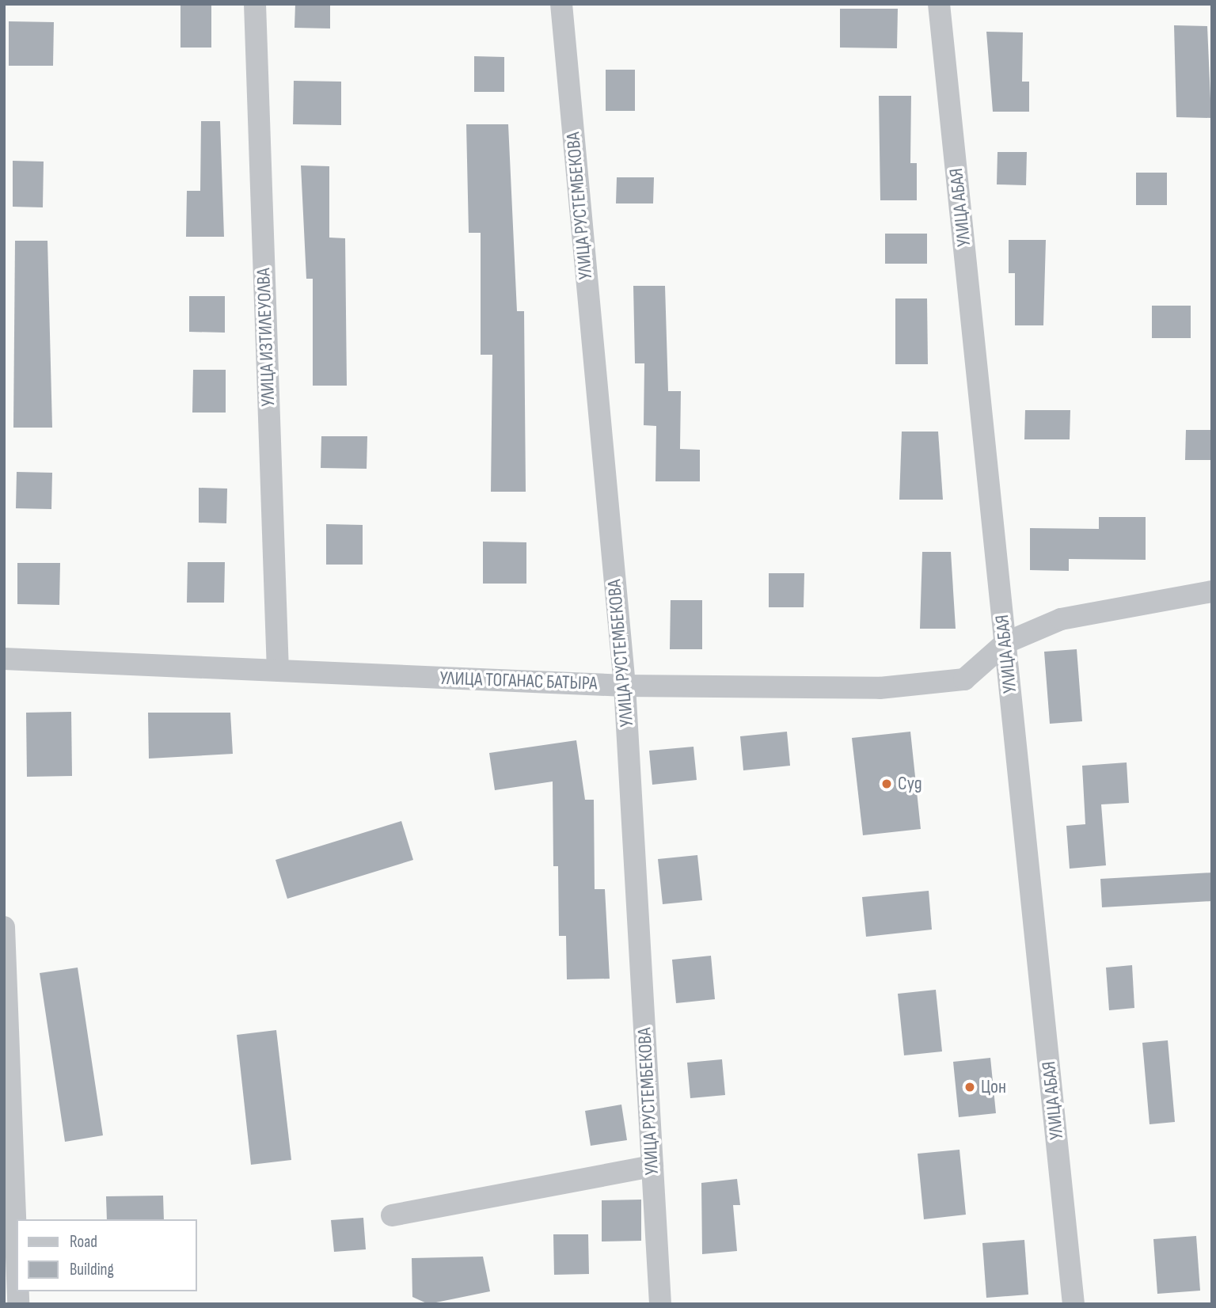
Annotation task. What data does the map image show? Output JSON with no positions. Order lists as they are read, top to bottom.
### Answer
{
  "streets": {
    "street": [
      "УЛИЦА РУСТЕМБЕКОВА",
      "УЛИЦА АБАЯ",
      "УЛИЦА ИЗТИЛЕУОЛВА",
      "УЛИЦА ТОГАНАС БАТЫРА"
    ]
  },
  "crossings": [
    ["УЛИЦА РУСТЕМБЕКОВА", "УЛИЦА ТОГАНАС БАТЫРА"],
    ["УЛИЦА АБАЯ", "УЛИЦА ТОГАНАС БАТЫРА"],
    ["УЛИЦА ИЗТИЛЕУОЛВА", "УЛИЦА ТОГАНАС БАТЫРА"]
  ],
  "places": ["Суд", "Цон"],
  "legend": ["Road", "Building"]
}
